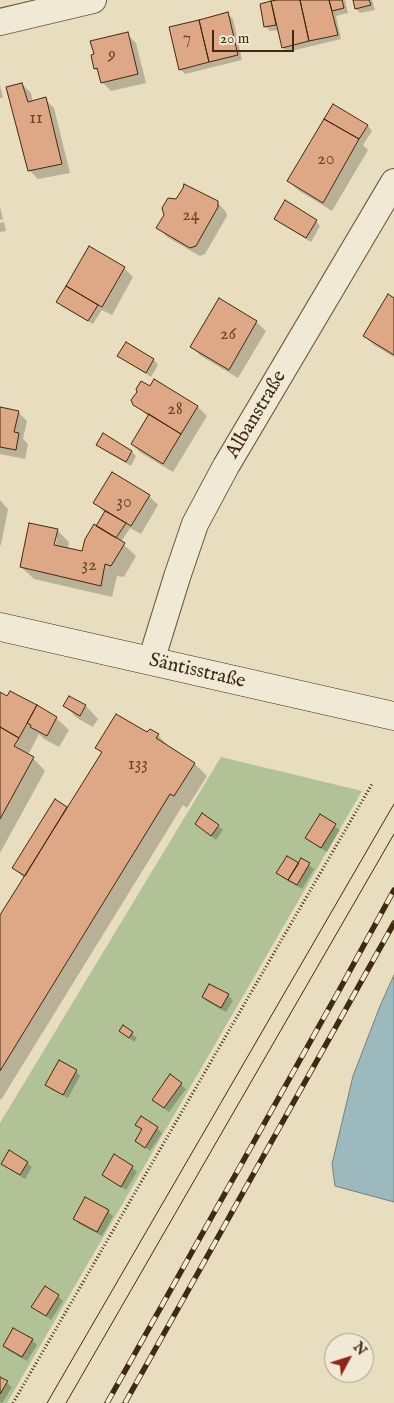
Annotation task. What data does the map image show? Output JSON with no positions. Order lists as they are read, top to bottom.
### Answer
{
  "streets": {
    "street": ["Albanstraße", "Säntisstraße"]
  },
  "crossings": [
    ["Albanstraße", "Säntisstraße"]
  ],
  "house_numbers": [
    "7",
    "9",
    "11",
    "20",
    "24",
    "26",
    "28",
    "30",
    "32",
    "133"
  ],
  "scale_bar": "20 m",
  "north": "top right"
}
